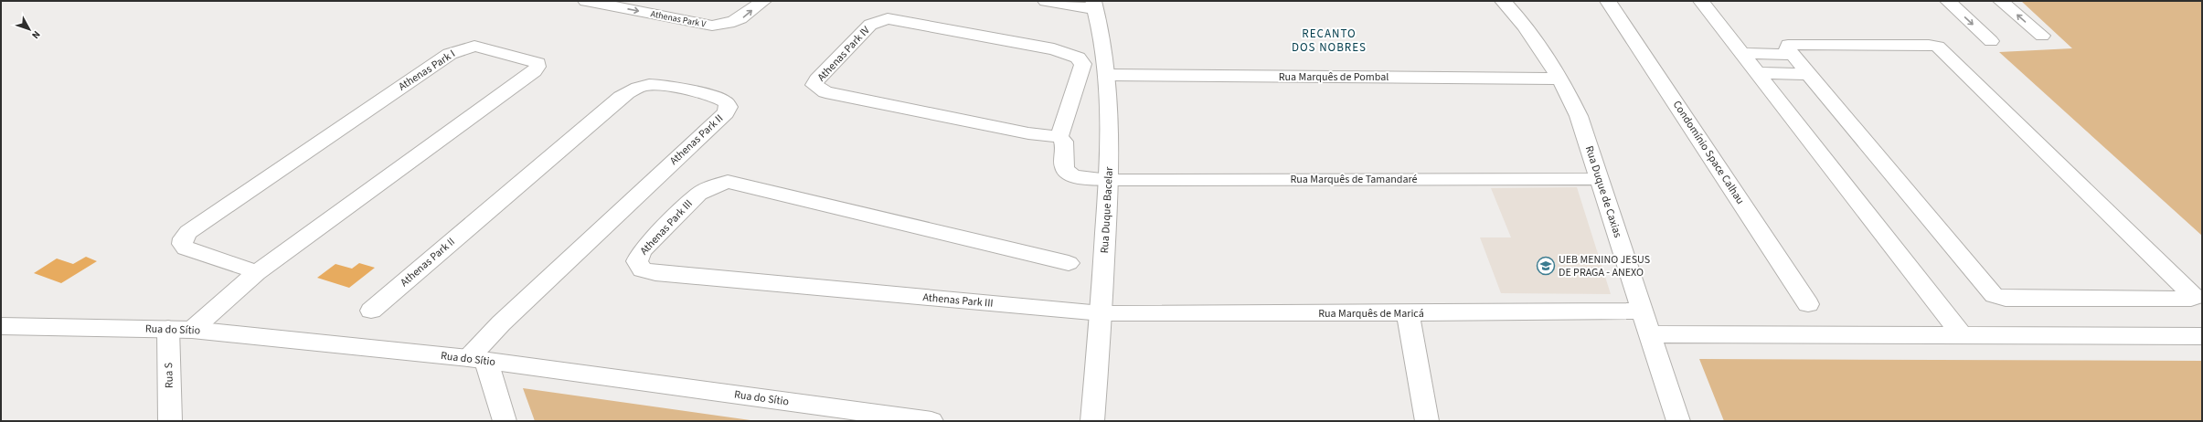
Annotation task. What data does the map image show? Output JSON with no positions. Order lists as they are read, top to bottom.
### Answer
{
  "streets": {
    "street": [
      "Athenas Park V",
      "Athenas Park IV",
      "Athenas Park I",
      "Rua Marquês de Pombal",
      "Athenas Park II",
      "Condomínio Space Calhau",
      "Rua Marquês de Tamandaré",
      "Rua Duque de Caxias",
      "Rua Duque Bacelar",
      "Athenas Park III",
      "Rua Marquês de Maricá",
      "Rua do Sítio",
      "Rua S"
    ]
  },
  "crossings": [
    ["Athenas Park I", "Rua do Sítio"],
    ["Rua Marquês de Pombal", "Rua Duque de Caxias"],
    ["Rua Marquês de Pombal", "Rua Duque Bacelar"],
    ["Athenas Park II", "Rua do Sítio"],
    ["Rua Marquês de Tamandaré", "Rua Duque de Caxias"],
    ["Rua Marquês de Tamandaré", "Rua Duque Bacelar"],
    ["Rua Duque de Caxias", "Rua Marquês de Maricá"],
    ["Rua Duque Bacelar", "Athenas Park III"],
    ["Rua Duque Bacelar", "Rua Marquês de Maricá"],
    ["Athenas Park III", "Rua Marquês de Maricá"],
    ["Rua do Sítio", "Rua S"]
  ],
  "one_way": ["Athenas Park V"],
  "districts": ["RECANTO DOS NOBRES"],
  "places": {
    "school or university": ["UEB MENINO JESUS DE PRAGA - ANEXO"]
  },
  "north": "bottom right"
}
